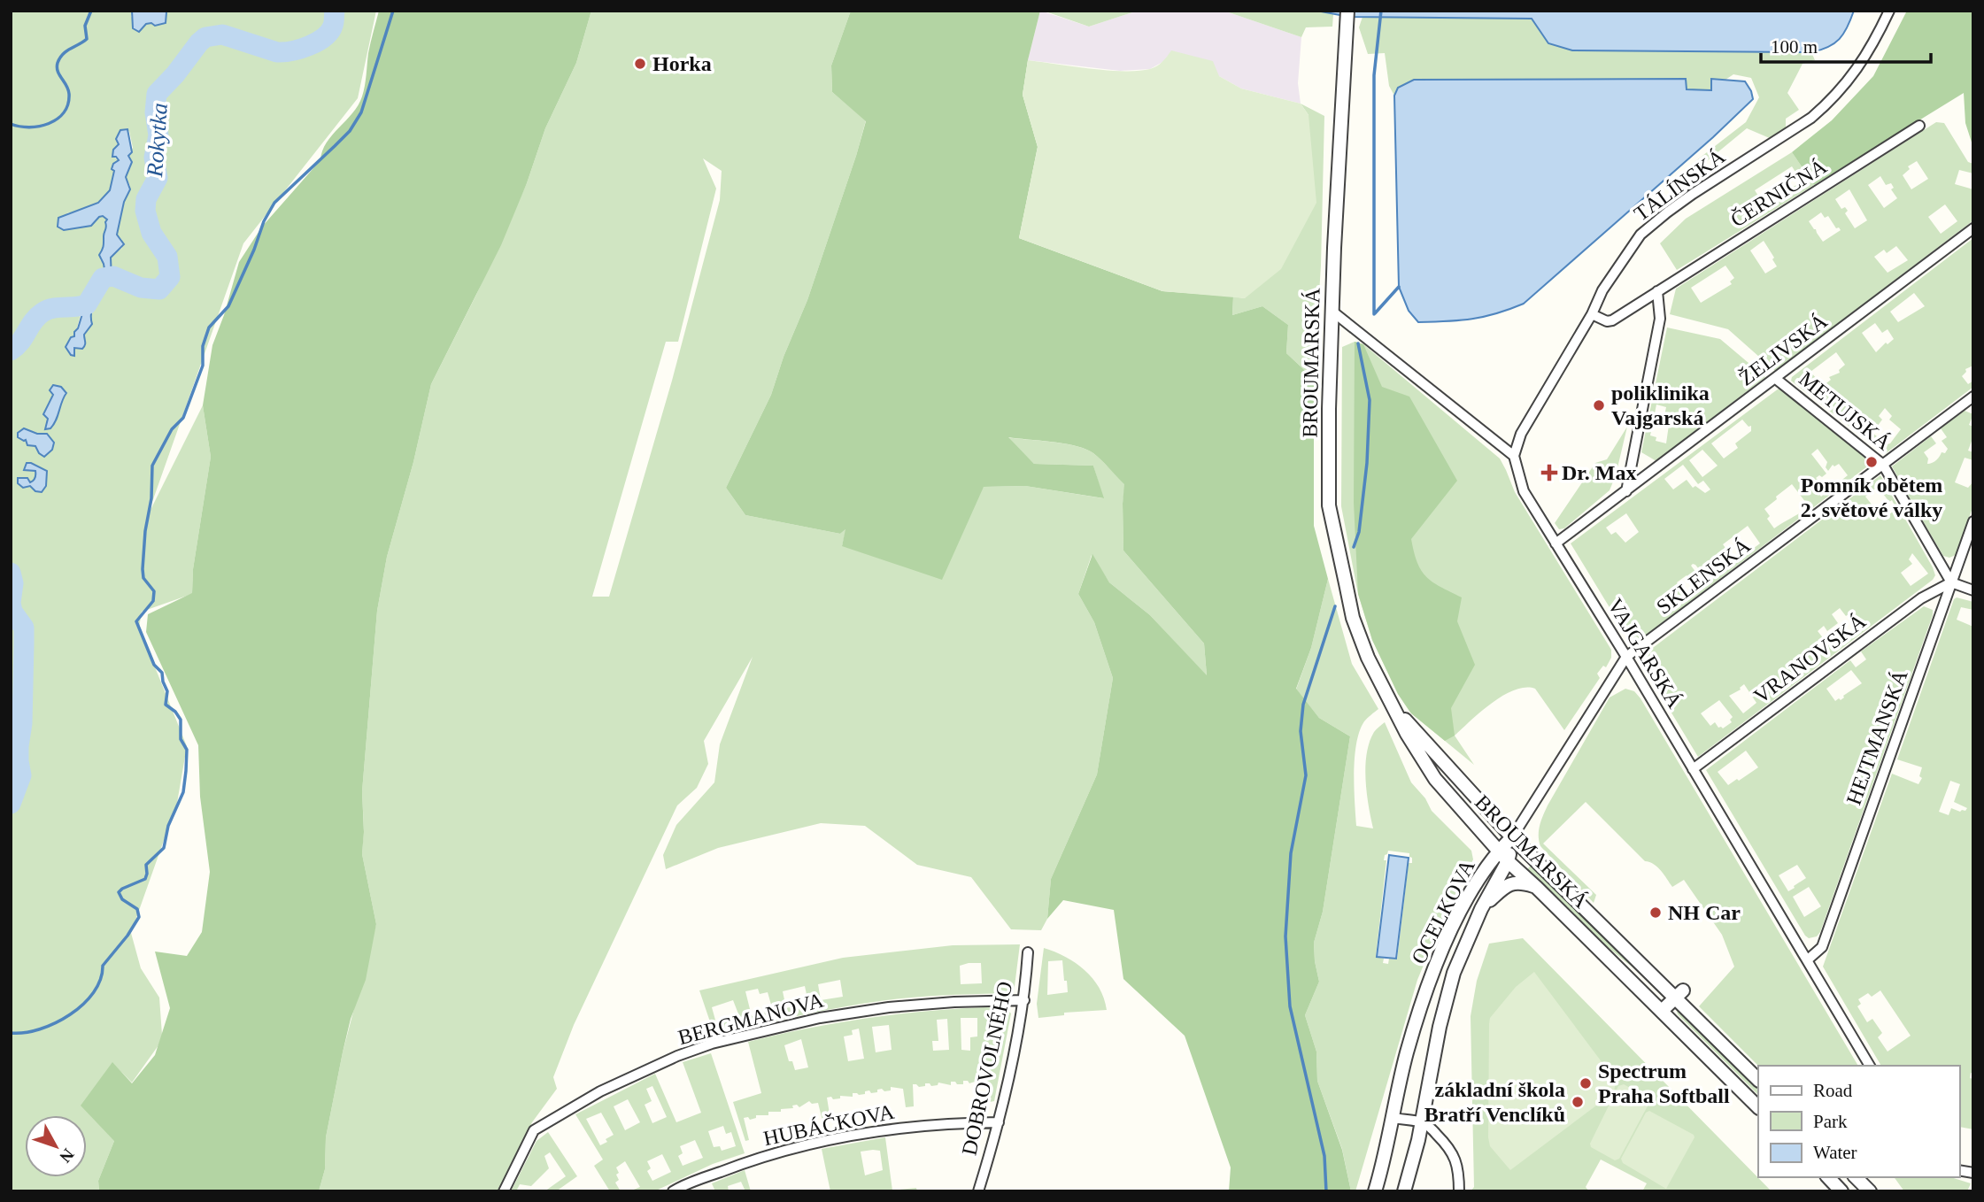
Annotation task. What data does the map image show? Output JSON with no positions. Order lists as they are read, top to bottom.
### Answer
{
  "streets": {
    "street": [
      "TÁLÍNSKÁ",
      "ČERNIČNÁ",
      "ŽELIVSKÁ",
      "BROUMARSKÁ",
      "METUJSKÁ",
      "SKLENSKÁ",
      "VAJGARSKÁ",
      "VRANOVSKÁ",
      "HEJTMANSKÁ",
      "OCELKOVA",
      "BERGMANOVA",
      "DOBROVOLNÉHO",
      "HUBÁČKOVA"
    ]
  },
  "crossings": [
    ["TÁLÍNSKÁ", "ČERNIČNÁ"],
    ["TÁLÍNSKÁ", "VAJGARSKÁ"],
    ["ŽELIVSKÁ", "METUJSKÁ"],
    ["ŽELIVSKÁ", "VAJGARSKÁ"],
    ["BROUMARSKÁ", "SKLENSKÁ"],
    ["BROUMARSKÁ", "OCELKOVA"],
    ["METUJSKÁ", "SKLENSKÁ"],
    ["METUJSKÁ", "VRANOVSKÁ"],
    ["METUJSKÁ", "HEJTMANSKÁ"],
    ["SKLENSKÁ", "VAJGARSKÁ"],
    ["SKLENSKÁ", "OCELKOVA"],
    ["VAJGARSKÁ", "VRANOVSKÁ"],
    ["VAJGARSKÁ", "HEJTMANSKÁ"],
    ["VRANOVSKÁ", "HEJTMANSKÁ"],
    ["BERGMANOVA", "DOBROVOLNÉHO"],
    ["DOBROVOLNÉHO", "HUBÁČKOVA"]
  ],
  "water": ["Rokytka"],
  "places": {
    "other": [
      "Horka",
      "poliklinika Vajgarská",
      "Pomník obětem 2. světové války",
      "NH Car",
      "Spectrum Praha Softball",
      "základní škola Bratří Venclíků"
    ],
    "health": ["Dr. Max"]
  },
  "legend": ["Road", "Park", "Water"],
  "scale_bar": "100 m",
  "north": "bottom right"
}
